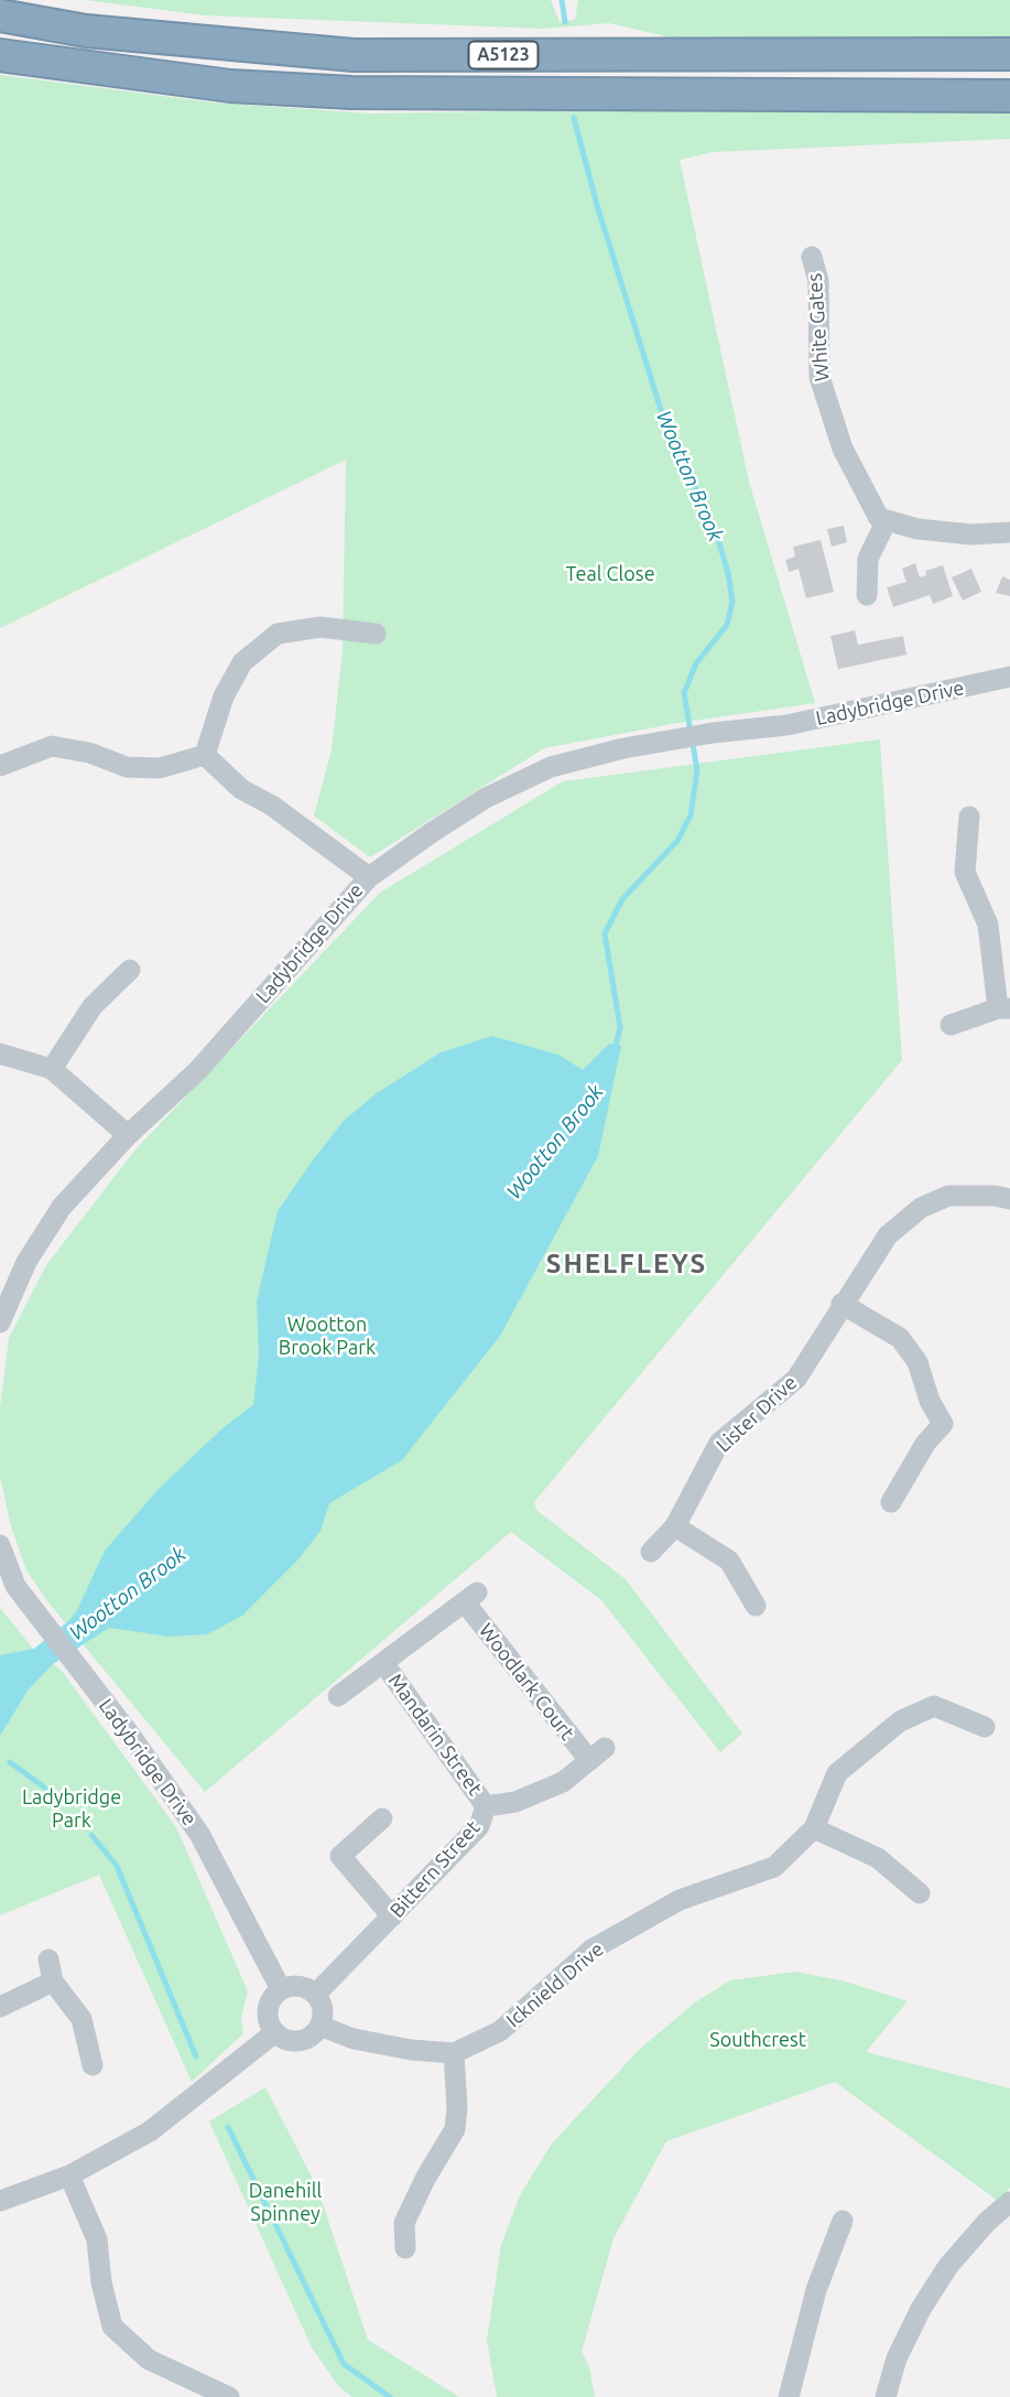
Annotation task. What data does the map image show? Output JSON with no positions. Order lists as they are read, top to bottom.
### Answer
{
  "streets": {
    "highway": ["A5123"],
    "street": [
      "White Gates",
      "Ladybridge Drive",
      "Lister Drive",
      "Woodlark Court",
      "Mandarin Street",
      "Bittern Street",
      "Icknield Drive"
    ]
  },
  "crossings": [
    ["Ladybridge Drive", "Bittern Street"],
    ["Ladybridge Drive", "Icknield Drive"],
    ["Woodlark Court", "Mandarin Street"],
    ["Woodlark Court", "Bittern Street"],
    ["Mandarin Street", "Bittern Street"],
    ["Bittern Street", "Icknield Drive"]
  ],
  "districts": ["SHELFLEYS"],
  "water": ["Wootton Brook"],
  "parks": [
    "Teal Close",
    "Wootton Brook Park",
    "Ladybridge Park",
    "Southcrest",
    "Danehill Spinney"
  ]
}
